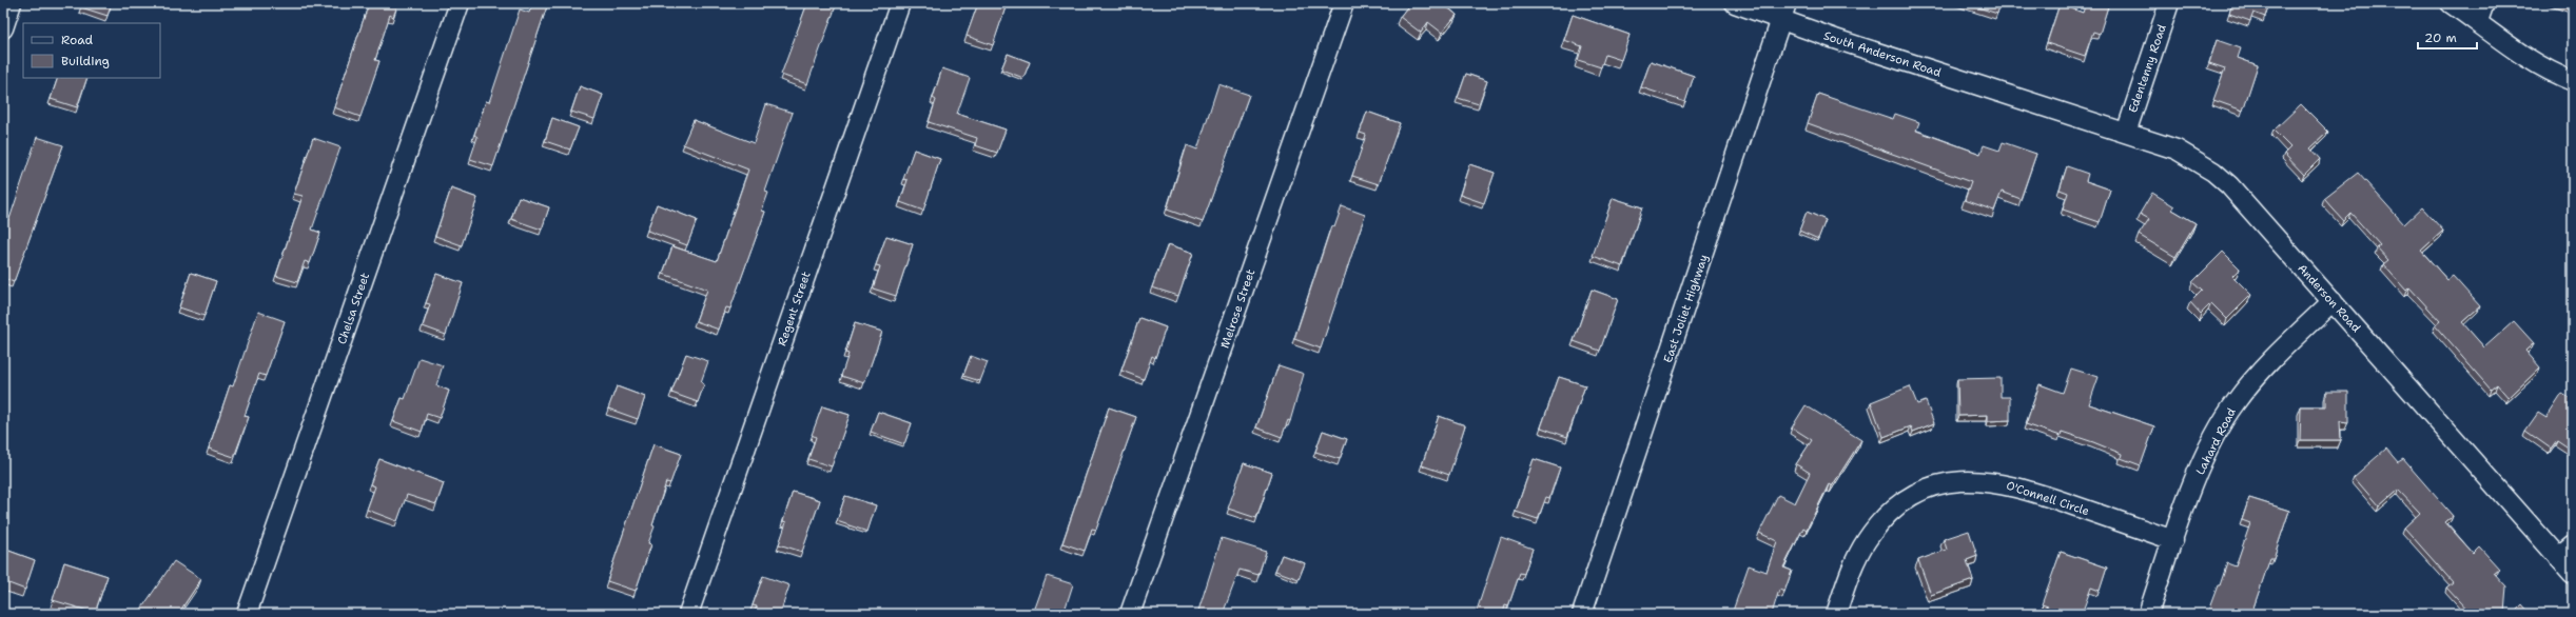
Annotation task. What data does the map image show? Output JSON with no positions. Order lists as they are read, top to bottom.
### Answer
{
  "streets": {
    "street": [
      "South Anderson Road",
      "Edentenny Road",
      "Anderson Road",
      "Chelsa Street",
      "Regent Street",
      "Melrose Street",
      "East Joliet Highway",
      "Lahard Road",
      "O'Connell Circle"
    ]
  },
  "crossings": [
    ["South Anderson Road", "Anderson Road"],
    ["South Anderson Road", "East Joliet Highway"],
    ["Edentenny Road", "Anderson Road"],
    ["Anderson Road", "Lahard Road"],
    ["Lahard Road", "O'Connell Circle"]
  ],
  "legend": ["Road", "Building"],
  "scale_bar": "20 m"
}
